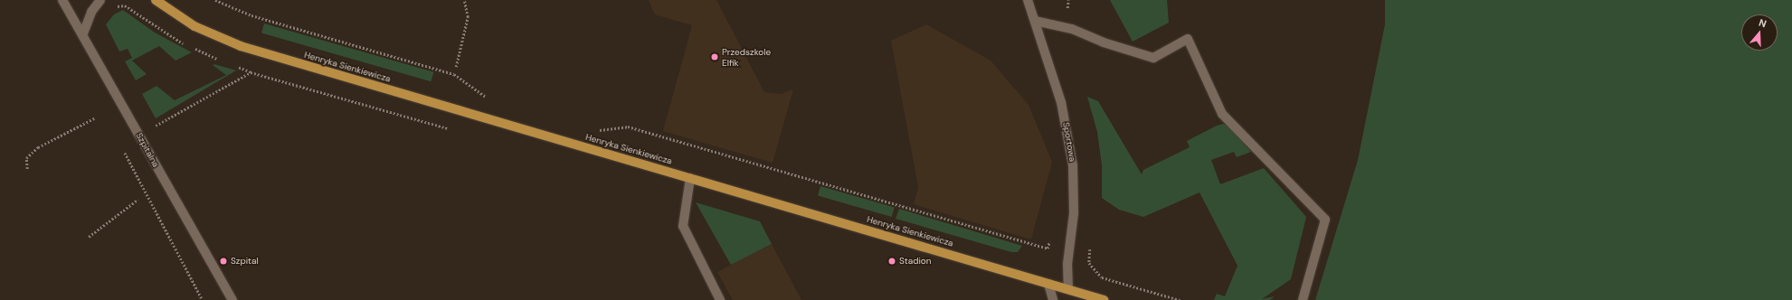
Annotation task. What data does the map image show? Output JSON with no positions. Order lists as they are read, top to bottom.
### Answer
{
  "streets": {
    "main road": ["Henryka Sienkiewicza"],
    "street": ["Sportowa", "Szpitalna"]
  },
  "crossings": [
    ["Henryka Sienkiewicza", "Sportowa"]
  ],
  "places": ["Przedszkole Elfik", "Szpital", "Stadion"],
  "north": "top"
}
